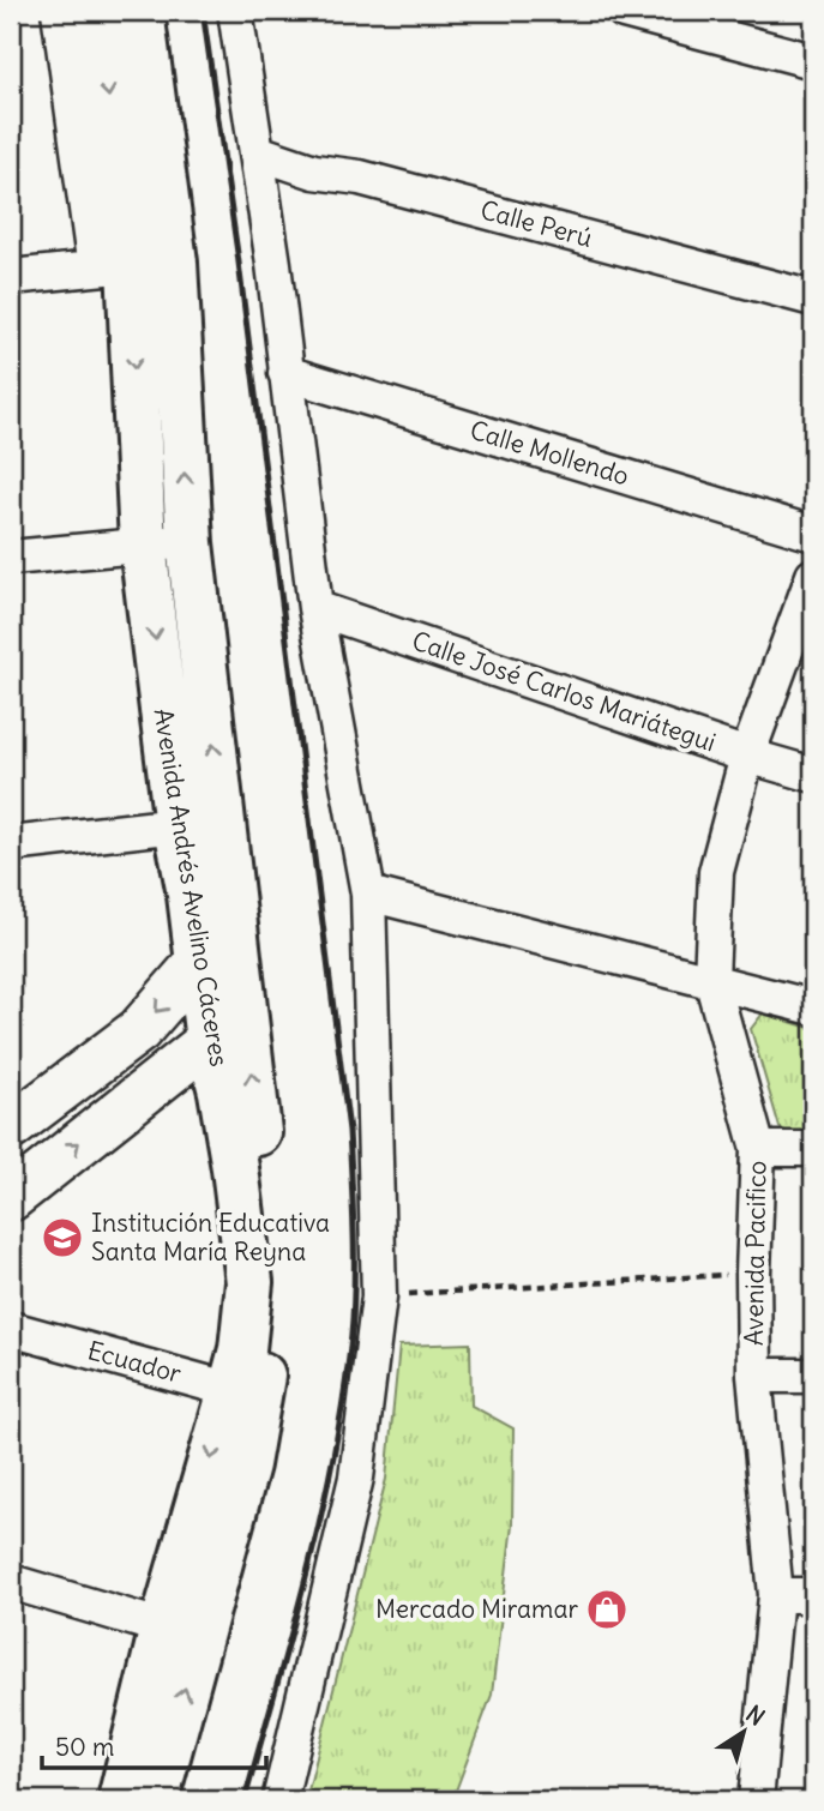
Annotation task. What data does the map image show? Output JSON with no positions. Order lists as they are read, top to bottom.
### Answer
{
  "streets": {
    "highway": ["Avenida Andrés Avelino Cáceres"],
    "street": [
      "Calle Perú",
      "Calle Mollendo",
      "Calle José Carlos Mariátegui",
      "Avenida Pacifico",
      "Ecuador"
    ]
  },
  "crossings": [
    ["Calle José Carlos Mariátegui", "Avenida Pacifico"],
    ["Avenida Andrés Avelino Cáceres", "Ecuador"]
  ],
  "places": {
    "school or university": ["Institución Educativa Santa María Reyna"],
    "shop": ["Mercado Miramar"]
  },
  "scale_bar": "50 m",
  "north": "top right"
}
